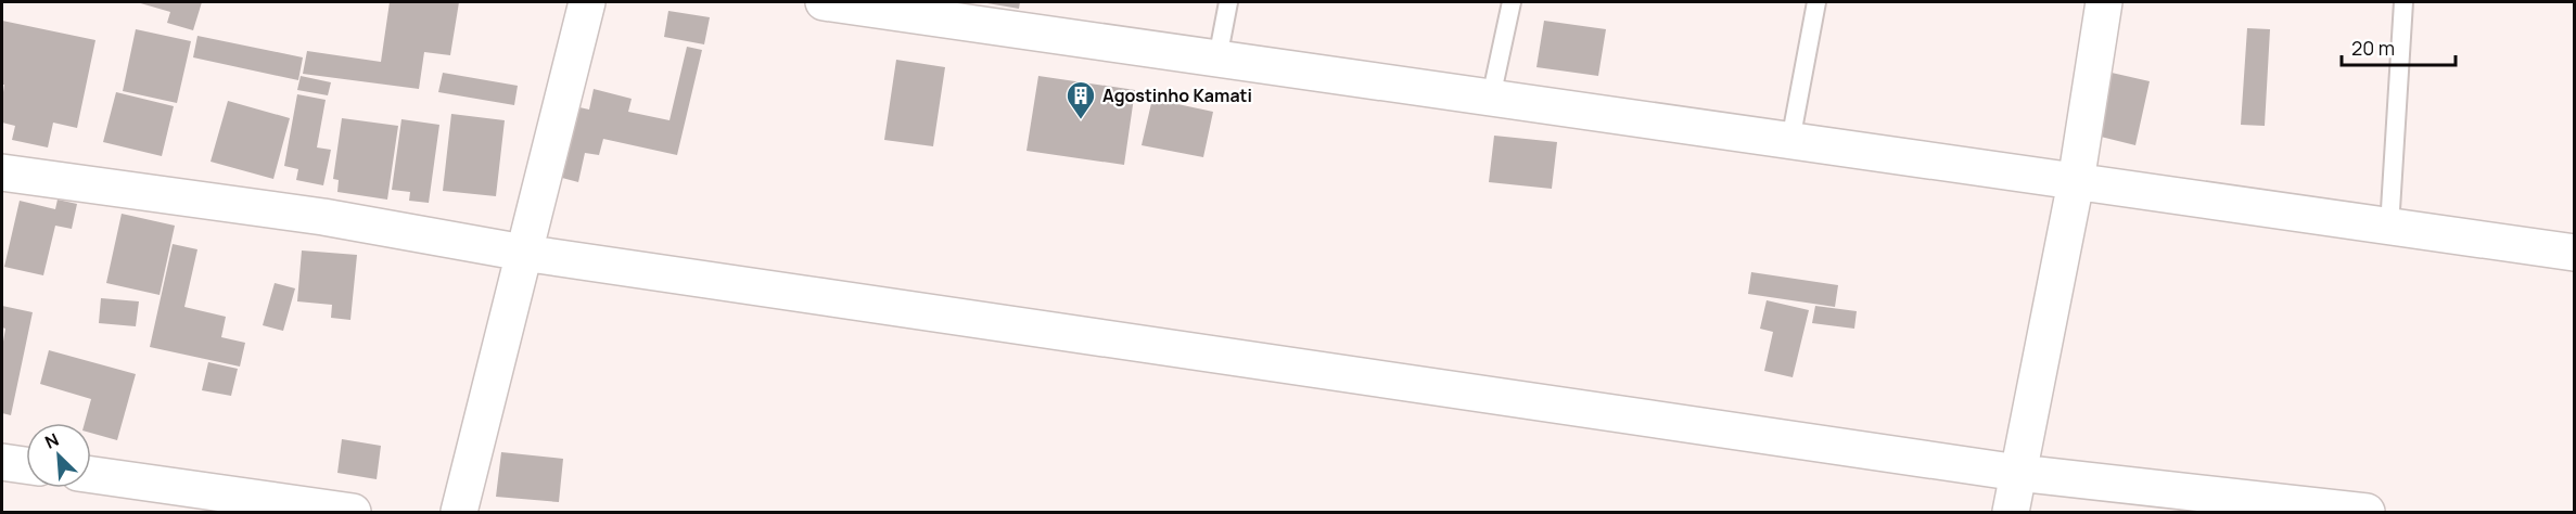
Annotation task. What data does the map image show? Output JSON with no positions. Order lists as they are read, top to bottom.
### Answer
{
  "places": {
    "building": ["Agostinho Kamati"]
  },
  "scale_bar": "20 m",
  "north": "top left"
}
